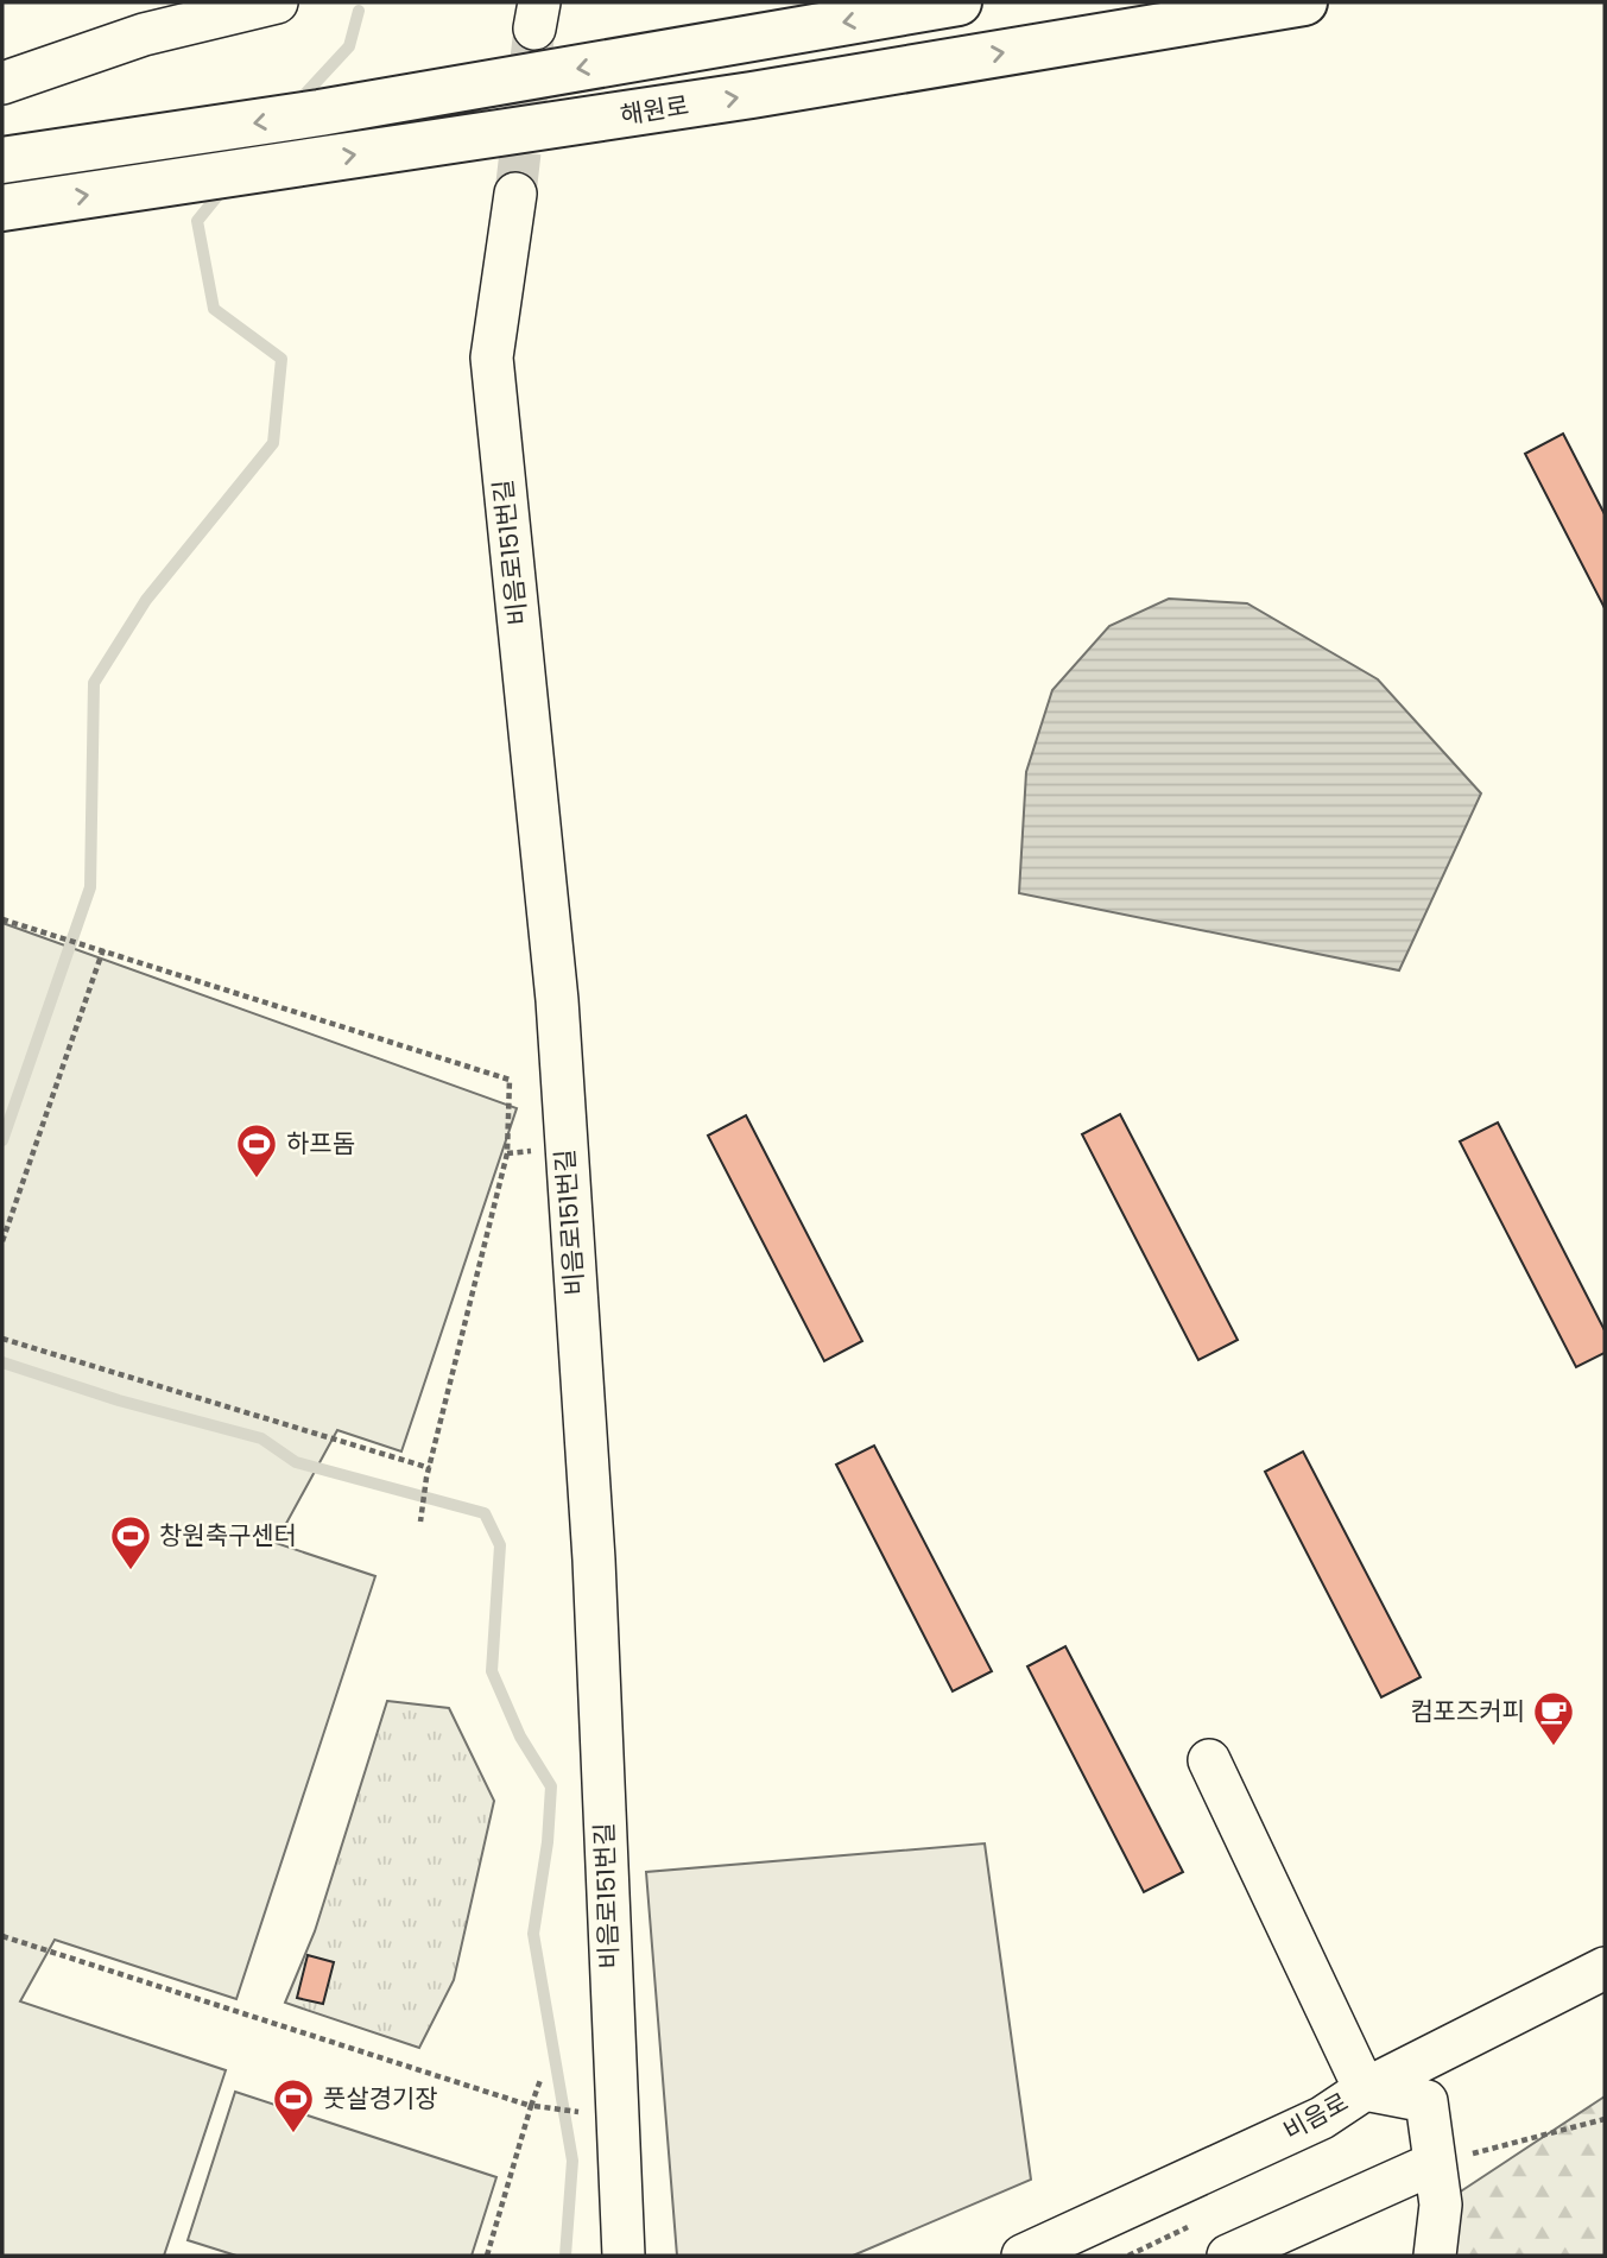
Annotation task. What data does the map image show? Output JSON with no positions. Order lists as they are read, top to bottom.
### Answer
{
  "streets": {
    "highway": ["해원로"],
    "street": ["비음로151번길", "비음로"]
  },
  "places": {
    "sports": ["하프돔", "창원축구센터", "풋살경기장"],
    "cafe": ["컴포즈커피"]
  }
}
